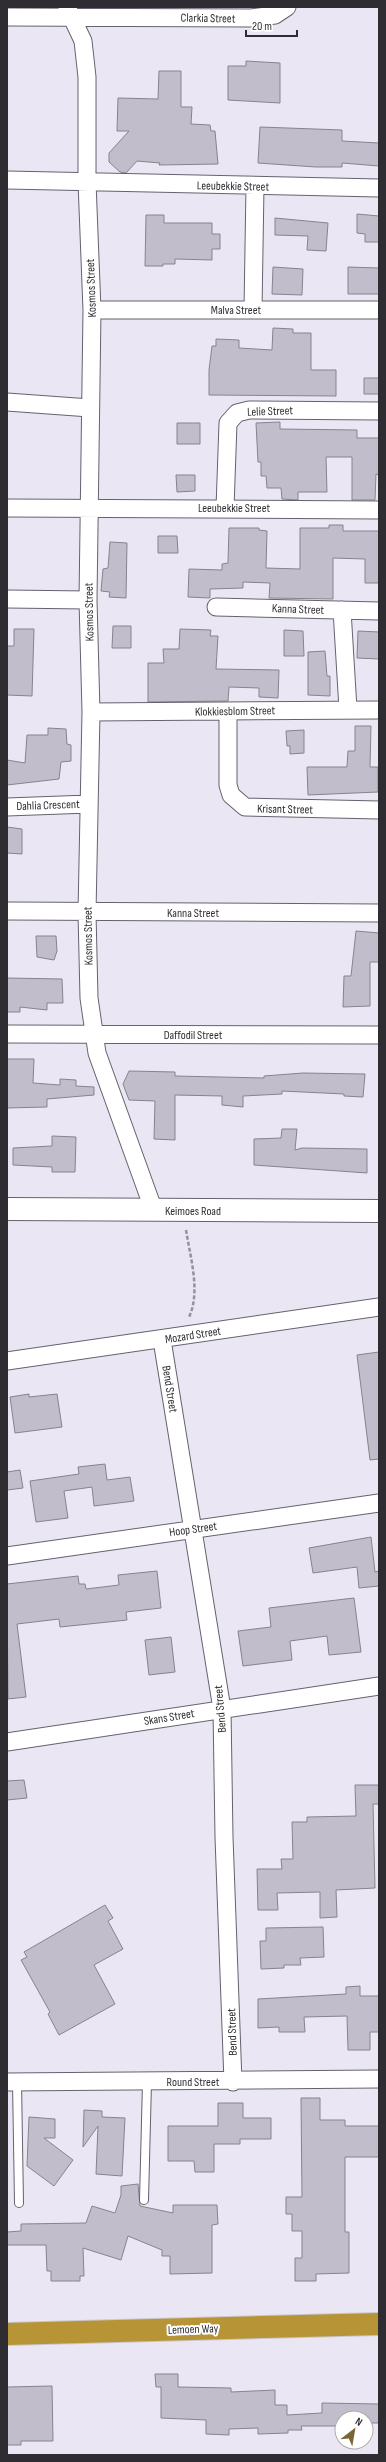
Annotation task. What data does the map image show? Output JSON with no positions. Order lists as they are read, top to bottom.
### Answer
{
  "streets": {
    "highway": ["Lemoen Way"],
    "street": [
      "Clarkia Street",
      "Leeubekkie Street",
      "Kosmos Street",
      "Malva Street",
      "Lelie Street",
      "Kanna Street",
      "Klokkiesblom Street",
      "Dahlia Crescent",
      "Krisant Street",
      "Daffodil Street",
      "Keimoes Road",
      "Mozard Street",
      "Bend Street",
      "Hoop Street",
      "Skans Street",
      "Round Street"
    ]
  },
  "crossings": [
    ["Clarkia Street", "Kosmos Street"],
    ["Leeubekkie Street", "Kosmos Street"],
    ["Leeubekkie Street", "Lelie Street"],
    ["Kosmos Street", "Malva Street"],
    ["Kosmos Street", "Kanna Street"],
    ["Kosmos Street", "Klokkiesblom Street"],
    ["Kosmos Street", "Dahlia Crescent"],
    ["Kosmos Street", "Daffodil Street"],
    ["Kosmos Street", "Keimoes Road"],
    ["Klokkiesblom Street", "Krisant Street"],
    ["Mozard Street", "Bend Street"],
    ["Bend Street", "Hoop Street"],
    ["Bend Street", "Skans Street"],
    ["Bend Street", "Round Street"]
  ],
  "scale_bar": "20 m",
  "north": "top right"
}
